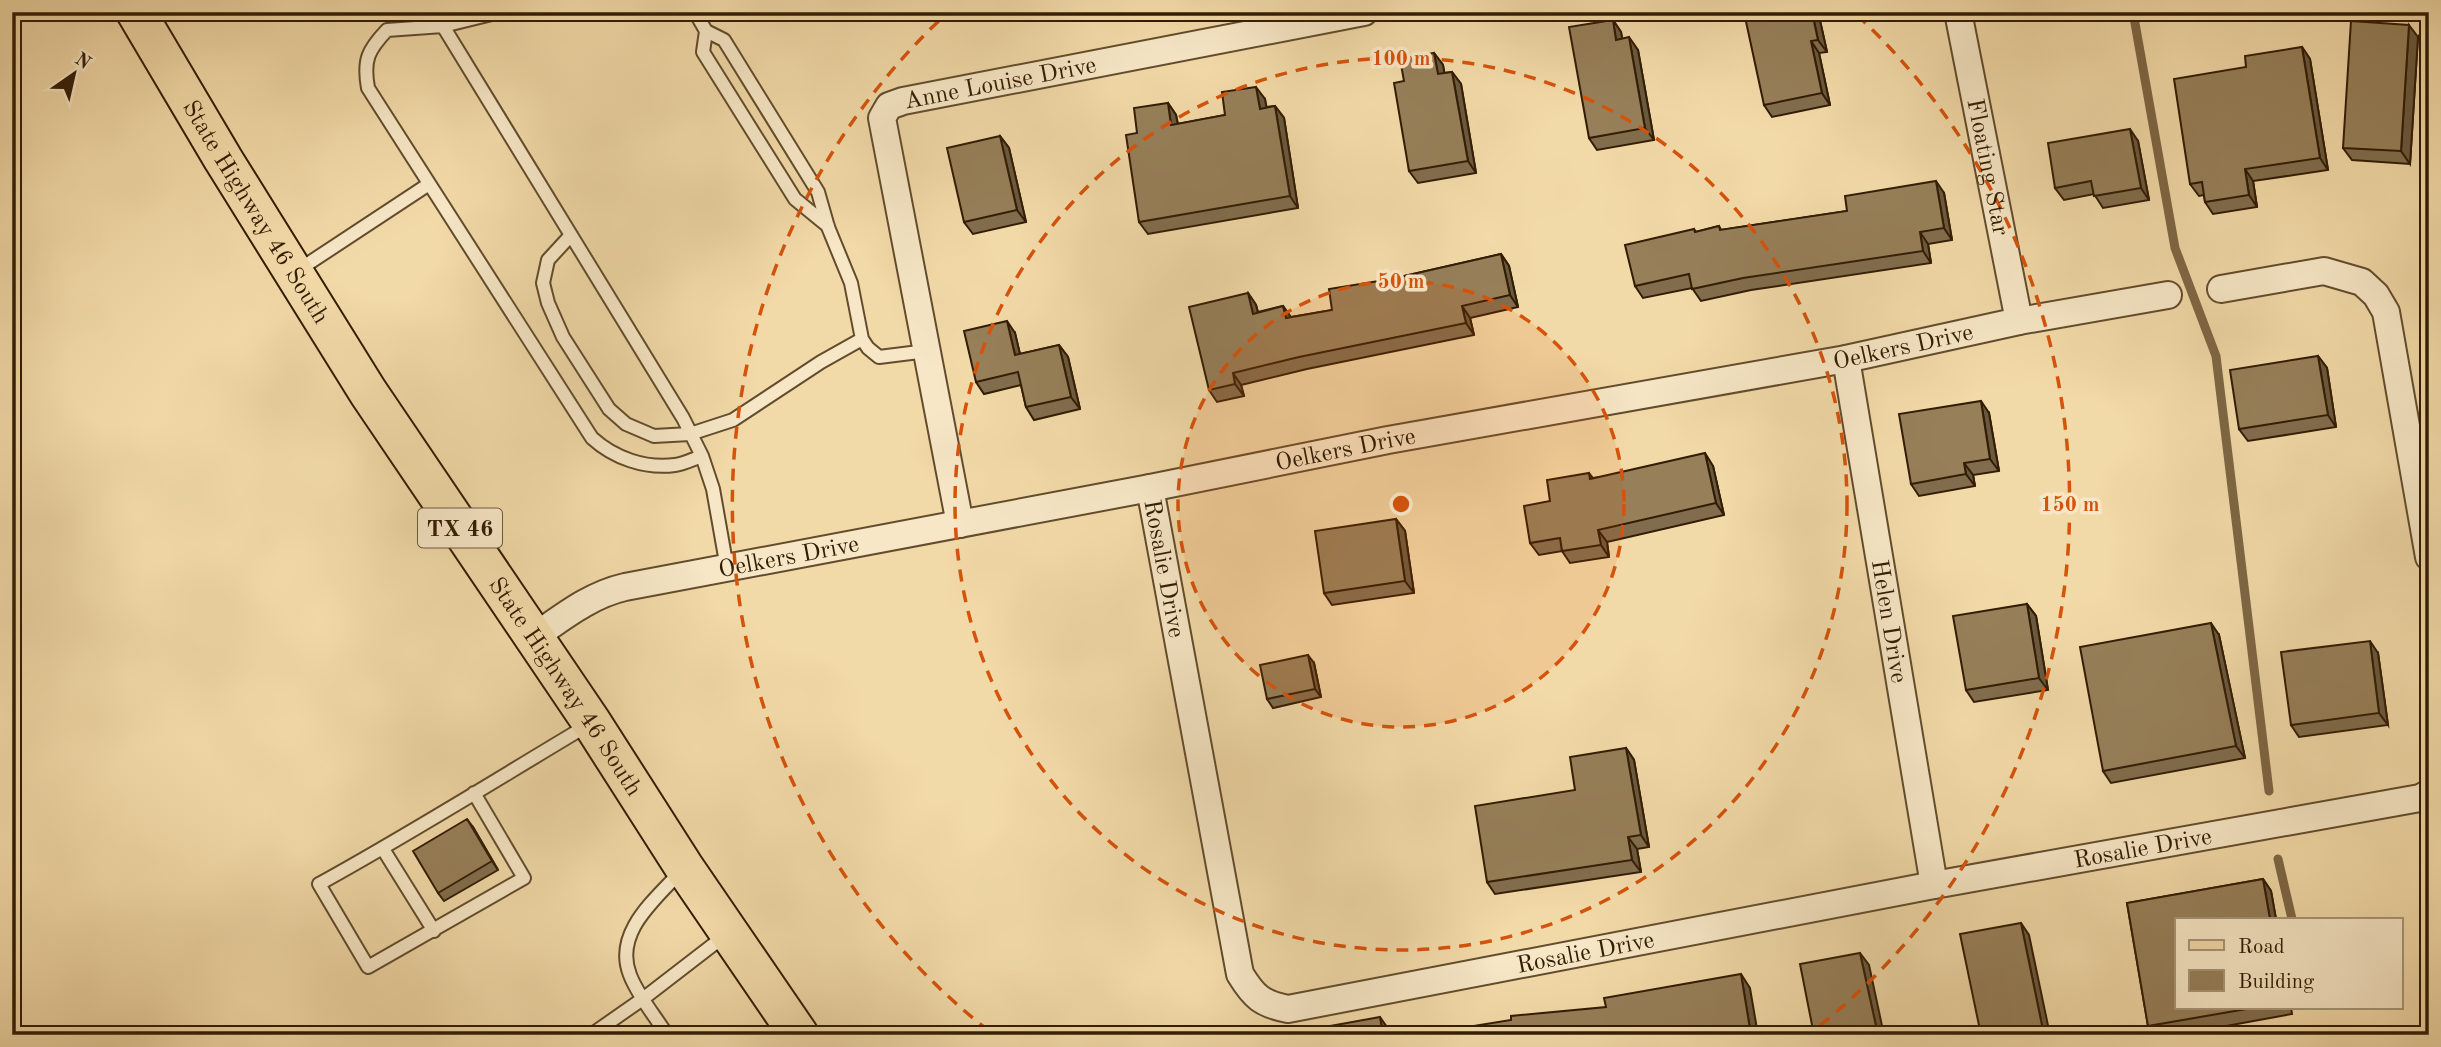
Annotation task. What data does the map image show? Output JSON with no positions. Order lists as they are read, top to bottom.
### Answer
{
  "streets": {
    "main road": ["State Highway 46 South", "TX 46"],
    "street": [
      "Anne Louise Drive",
      "Floating Star",
      "Oelkers Drive",
      "Rosalie Drive",
      "Helen Drive"
    ]
  },
  "crossings": [
    ["Anne Louise Drive", "Oelkers Drive"],
    ["Floating Star", "Oelkers Drive"],
    ["State Highway 46 South", "Oelkers Drive"],
    ["Oelkers Drive", "Rosalie Drive"],
    ["Oelkers Drive", "Helen Drive"],
    ["Rosalie Drive", "Helen Drive"]
  ],
  "legend": ["Road", "Building"],
  "north": "top right",
  "rings": ["100 m", "50 m", "150 m"]
}
